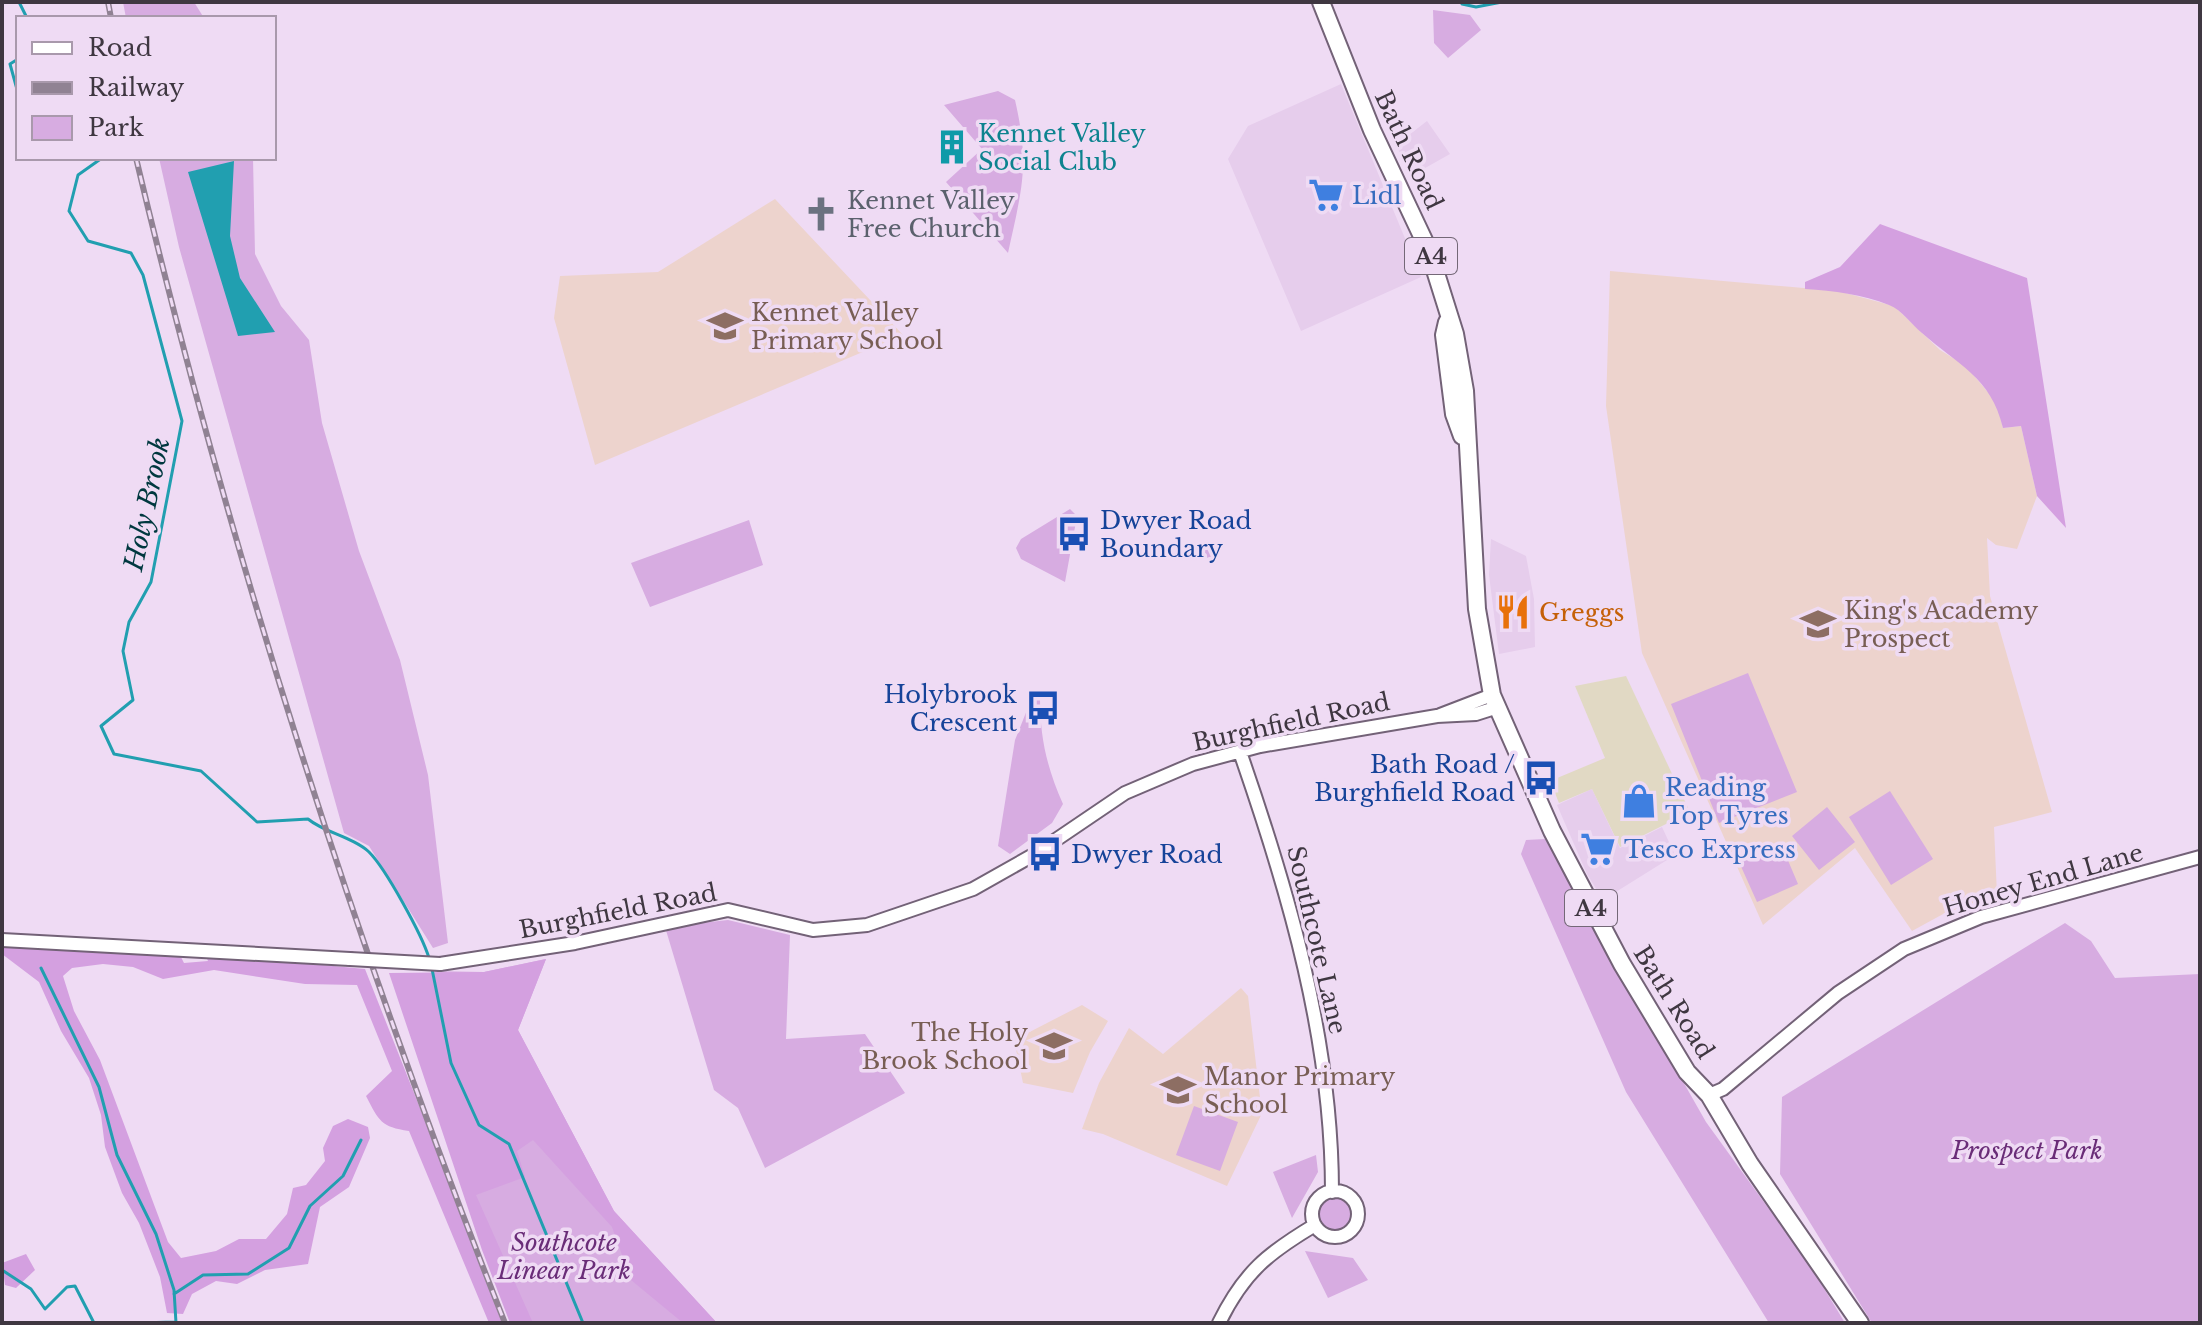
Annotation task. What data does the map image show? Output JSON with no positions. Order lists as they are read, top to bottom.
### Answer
{
  "streets": {
    "main road": ["Bath Road", "A4"],
    "street": ["Burghfield Road", "Honey End Lane", "Southcote Lane"]
  },
  "crossings": [
    ["Bath Road", "Burghfield Road"],
    ["Bath Road", "Honey End Lane"],
    ["Burghfield Road", "Southcote Lane"]
  ],
  "water": ["Holy Brook"],
  "parks": ["Prospect Park", "Southcote Linear Park"],
  "places": {
    "building": ["Kennet Valley Social Club"],
    "supermarket": ["Lidl", "Tesco Express"],
    "church": ["Kennet Valley Free Church"],
    "school or university": [
      "Kennet Valley Primary School",
      "King's Academy Prospect",
      "The Holy Brook School",
      "Manor Primary School"
    ],
    "bus stop": [
      "Dwyer Road Boundary",
      "Holybrook Crescent",
      "Bath Road / Burghfield Road",
      "Dwyer Road"
    ],
    "restaurant": ["Greggs"],
    "shop": ["Reading Top Tyres"]
  },
  "legend": ["Road", "Railway", "Park"]
}
